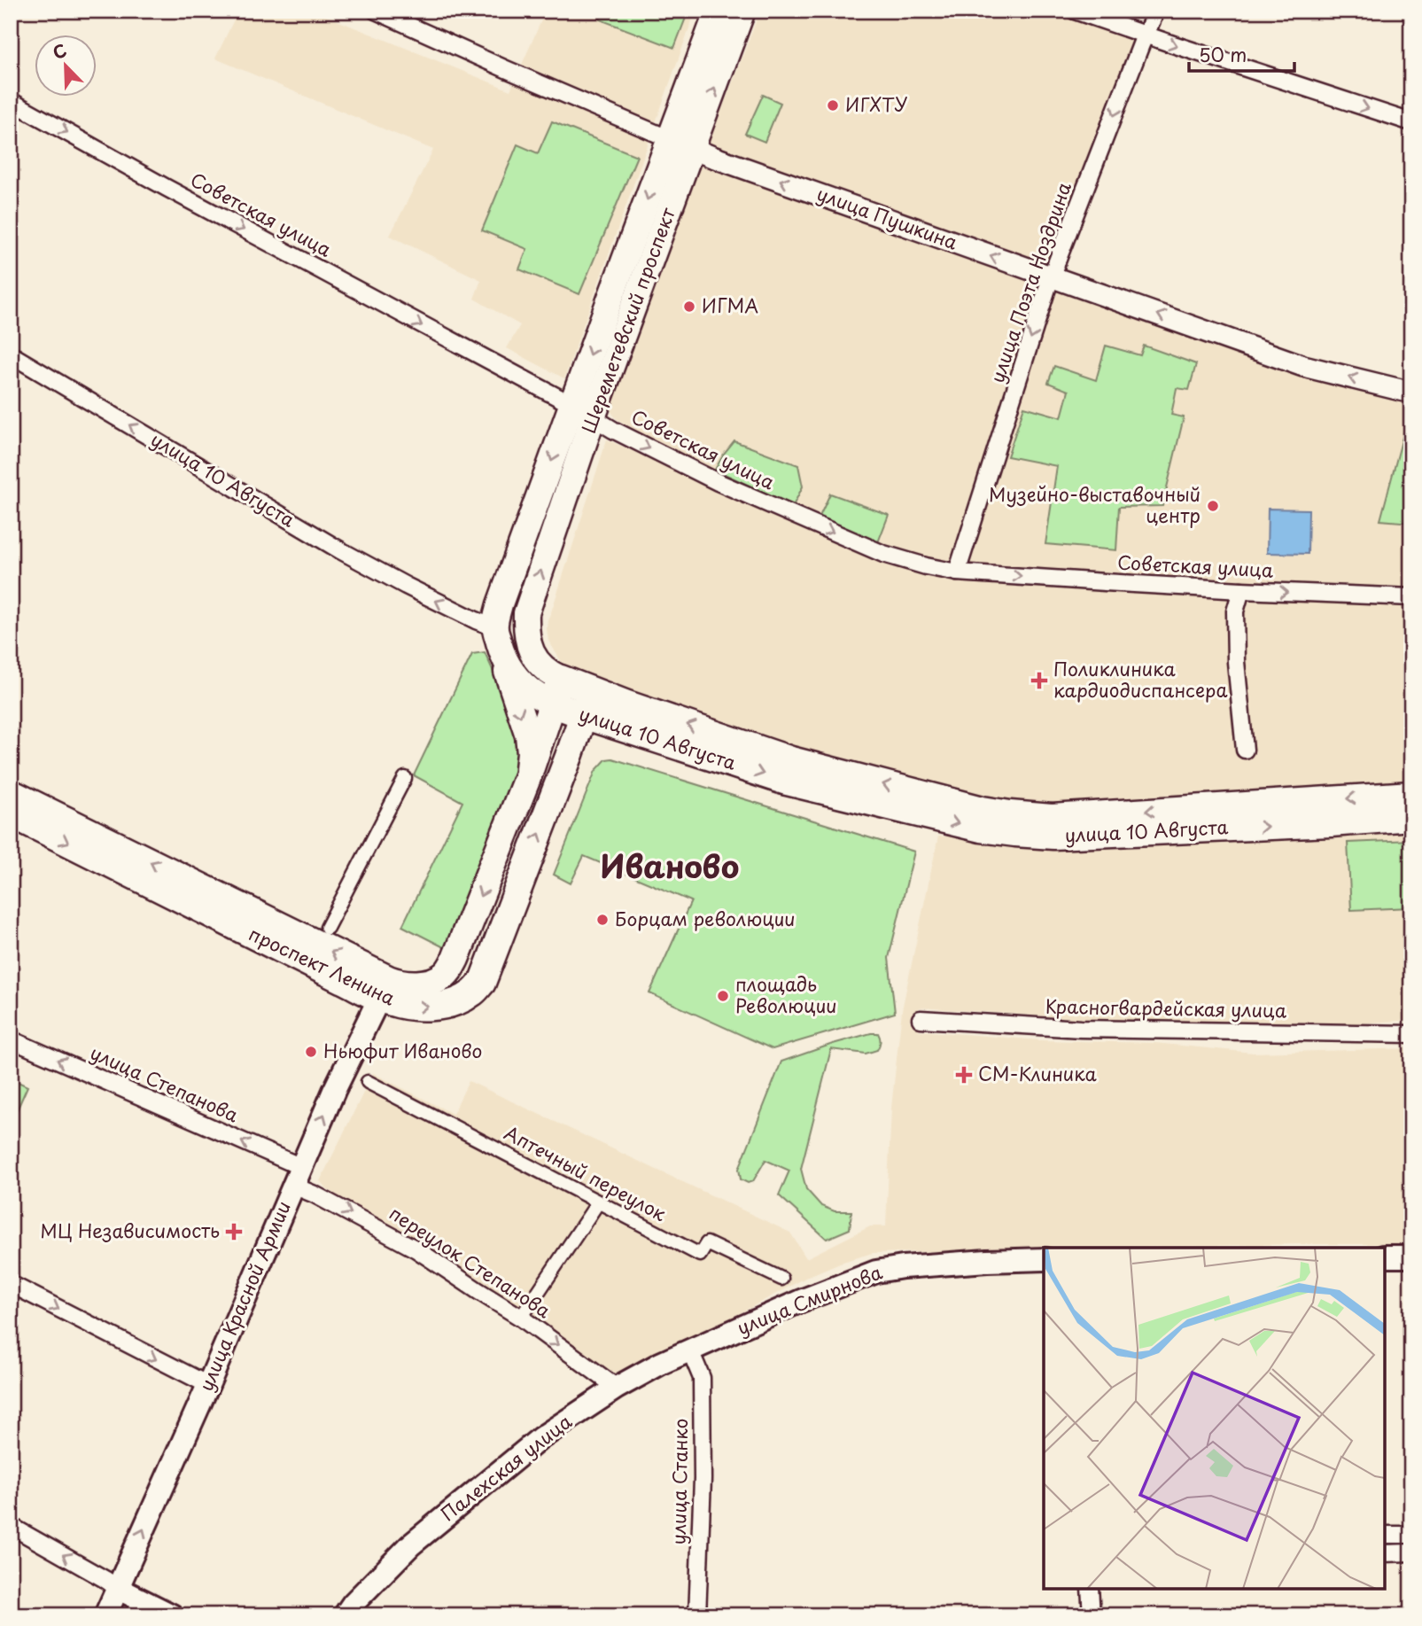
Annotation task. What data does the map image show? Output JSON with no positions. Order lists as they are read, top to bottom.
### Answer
{
  "streets": {
    "highway": ["улица 10 Августа", "проспект Ленина"],
    "main road": [
      "Шереметевский проспект",
      "улица Красной Армии",
      "улица Смирнова",
      "Палехская улица"
    ],
    "street": [
      "Советская улица",
      "улица Пушкина",
      "улица Поэта Ноздрина",
      "Красногвардейская улица",
      "улица Степанова",
      "Аптечный переулок",
      "переулок Степанова",
      "улица Станко"
    ]
  },
  "crossings": [
    ["Советская улица", "улица Поэта Ноздрина"],
    ["Советская улица", "Шереметевский проспект"],
    ["улица Пушкина", "улица Поэта Ноздрина"],
    ["улица Пушкина", "Шереметевский проспект"],
    ["Шереметевский проспект", "улица 10 Августа"],
    ["улица 10 Августа", "проспект Ленина"],
    ["проспект Ленина", "улица Красной Армии"],
    ["улица Степанова", "переулок Степанова"],
    ["улица Степанова", "улица Красной Армии"],
    ["переулок Степанова", "улица Красной Армии"],
    ["переулок Степанова", "Палехская улица"],
    ["улица Смирнова", "Палехская улица"],
    ["улица Смирнова", "улица Станко"],
    ["Палехская улица", "улица Станко"]
  ],
  "one_way": [
    "Советская улица",
    "улица Пушкина",
    "улица Поэта Ноздрина",
    "улица Степанова",
    "переулок Степанова",
    "улица Красной Армии"
  ],
  "districts": ["Иваново"],
  "places": {
    "other": [
      "ИГХТУ",
      "ИГМА",
      "Музейно-выставочный центр",
      "Борцам революции",
      "площадь Революции",
      "Ньюфит Иваново"
    ],
    "health": ["Поликлиника кардиодиспансера", "СМ-Клиника", "МЦ Независимость"]
  },
  "scale_bar": "50 m",
  "north": "top left"
}
